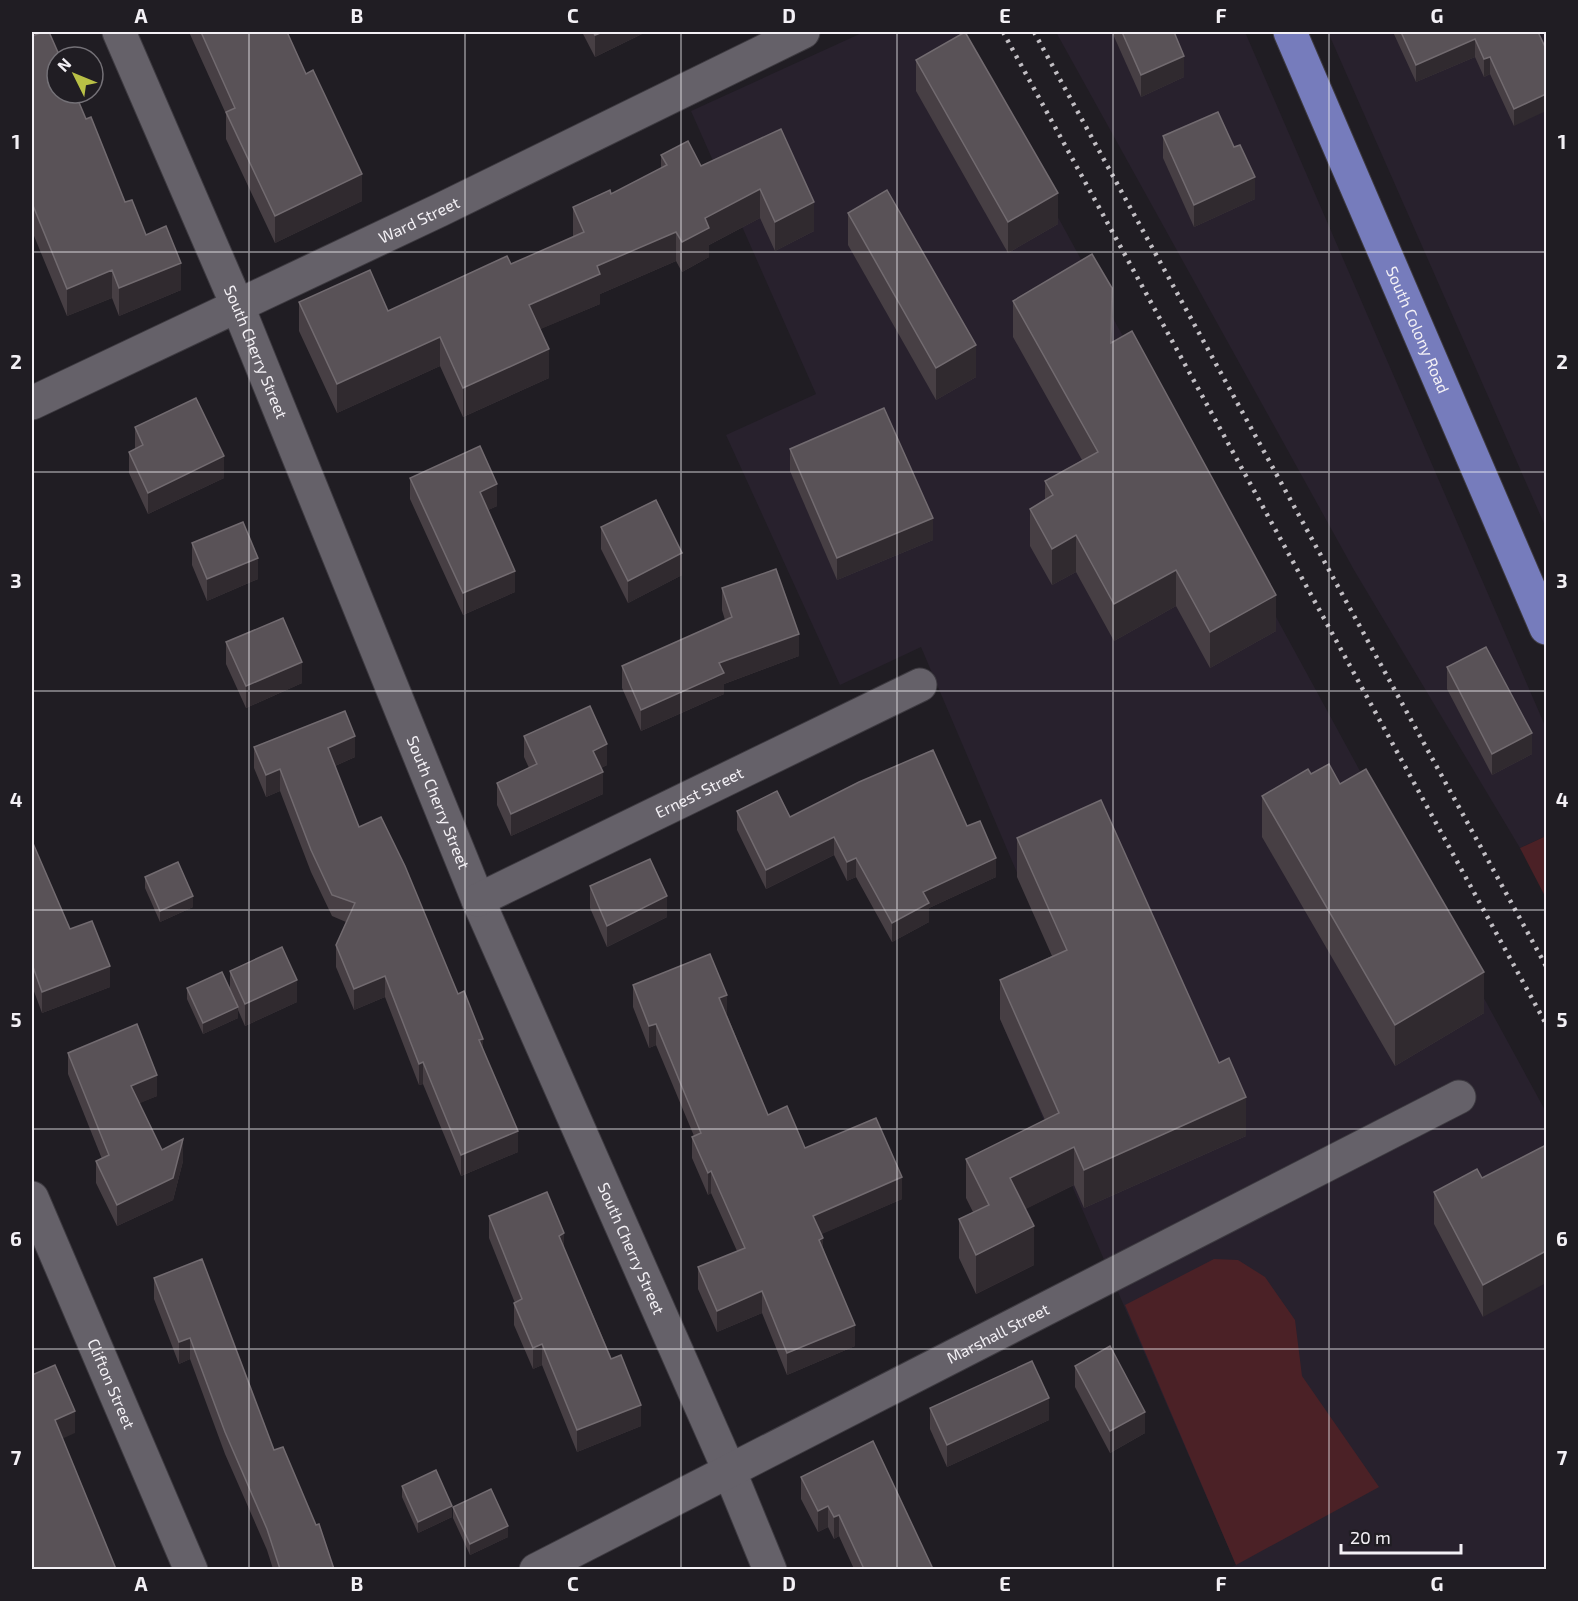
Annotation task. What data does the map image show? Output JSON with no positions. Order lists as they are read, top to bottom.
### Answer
{
  "streets": {
    "main road": ["South Colony Road"],
    "street": [
      "Ward Street",
      "South Cherry Street",
      "Ernest Street",
      "Marshall Street",
      "Clifton Street"
    ]
  },
  "crossings": [
    ["Ward Street", "South Cherry Street"],
    ["South Cherry Street", "Ernest Street"],
    ["South Cherry Street", "Marshall Street"]
  ],
  "scale_bar": "20 m",
  "north": "top left",
  "grid": {
    "columns": [
      "A",
      "B",
      "C",
      "D",
      "E",
      "F",
      "G"
    ],
    "rows": [
      "1",
      "2",
      "3",
      "4",
      "5",
      "6",
      "7"
    ]
  }
}
